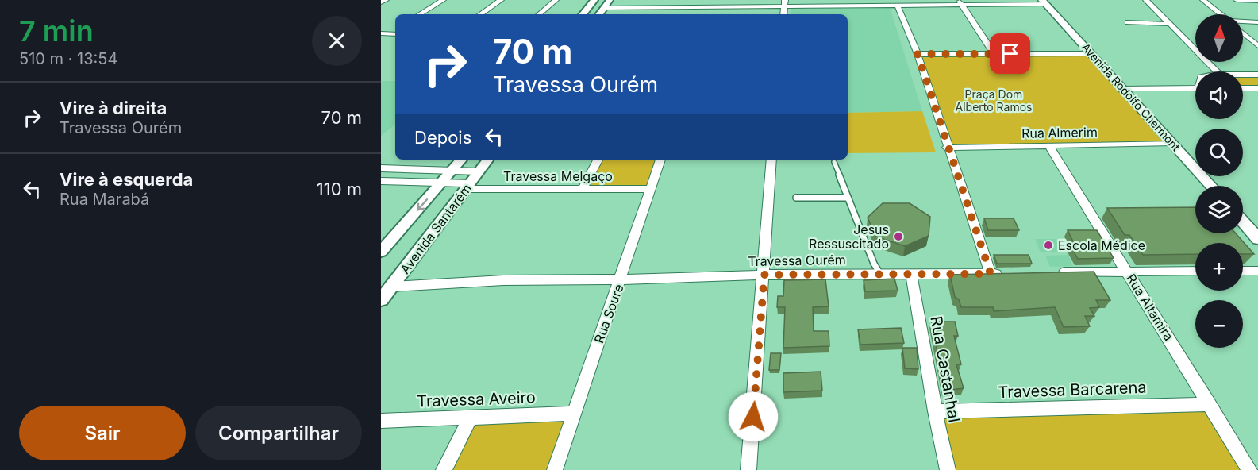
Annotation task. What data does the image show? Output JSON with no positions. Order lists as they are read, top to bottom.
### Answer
{
  "streets": {
    "main road": ["Avenida Rodolfo Chermont"],
    "street": [
      "Rua Almerim",
      "Travessa Melgaço",
      "Avenida Santarém",
      "Travessa Ourém",
      "Rua Altamira",
      "Rua Soure",
      "Rua Castanhal",
      "Travessa Barcarena",
      "Travessa Aveiro"
    ]
  },
  "crossings": [
    ["Avenida Rodolfo Chermont", "Rua Almerim"],
    ["Rua Almerim", "Rua Altamira"],
    ["Travessa Melgaço", "Avenida Santarém"],
    ["Travessa Melgaço", "Rua Soure"],
    ["Avenida Santarém", "Travessa Ourém"],
    ["Travessa Ourém", "Rua Soure"],
    ["Travessa Ourém", "Rua Castanhal"],
    ["Rua Altamira", "Travessa Barcarena"],
    ["Rua Soure", "Travessa Aveiro"],
    ["Rua Castanhal", "Travessa Barcarena"]
  ],
  "parks": ["Praça Dom Alberto Ramos"],
  "places": ["Jesus Ressuscitado", "Escola Médice"],
  "north": "top",
  "page": {
    "heading": ["7 min", "510 m · 13:54"],
    "map_buttons": ["+", "−"],
    "turn": ["70 m", "Travessa Ourém"],
    "list": [
      {
        "name": "Vire à direita",
        "note": "Travessa Ourém",
        "value": "70 m"
      },
      {
        "name": "Vire à esquerda",
        "note": "Rua Marabá",
        "value": "110 m"
      }
    ],
    "then": "Depois",
    "buttons": ["Sair", "Compartilhar"]
  }
}
